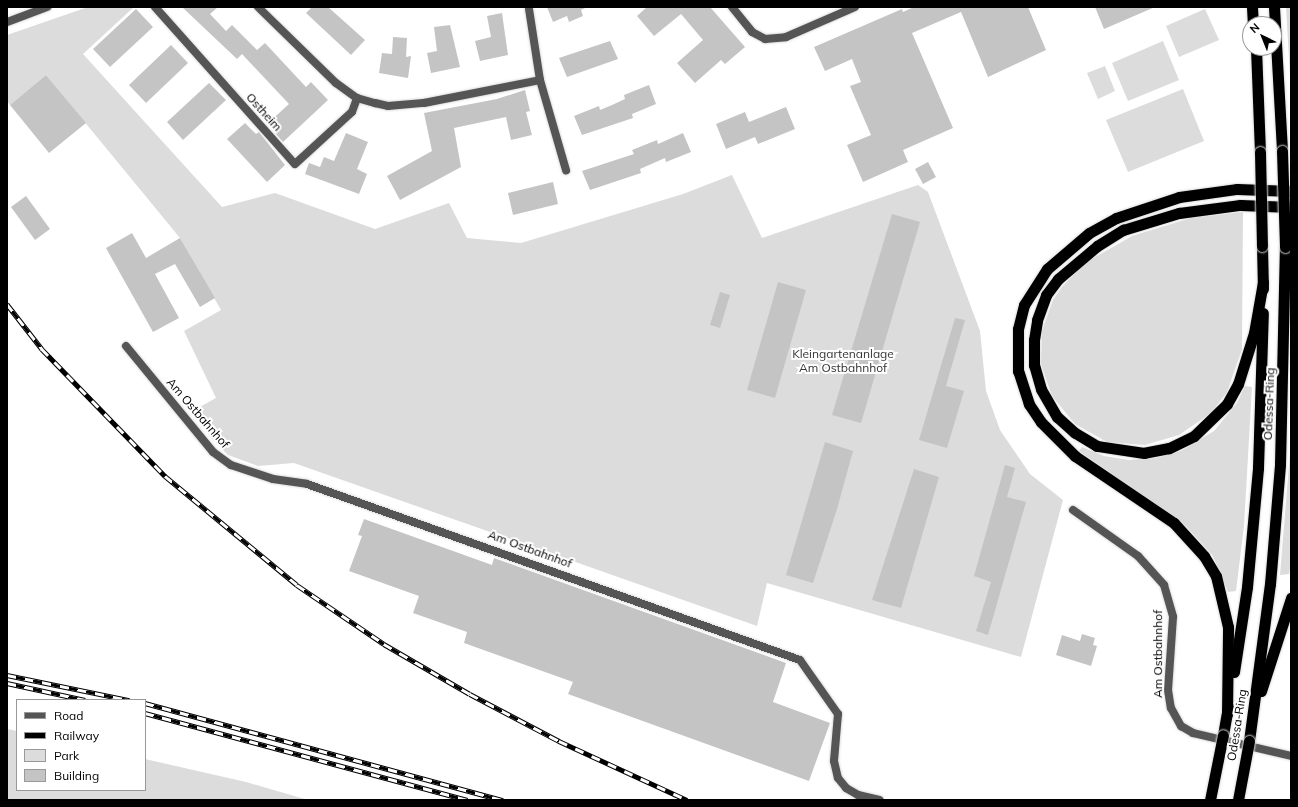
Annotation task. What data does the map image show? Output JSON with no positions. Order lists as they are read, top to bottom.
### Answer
{
  "streets": {
    "highway": ["Odessa-Ring"],
    "street": ["Ostheim", "Am Ostbahnhof"]
  },
  "parks": ["Kleingartenanlage Am Ostbahnhof"],
  "legend": [
    "Road",
    "Railway",
    "Park",
    "Building"
  ],
  "north": "top left"
}
